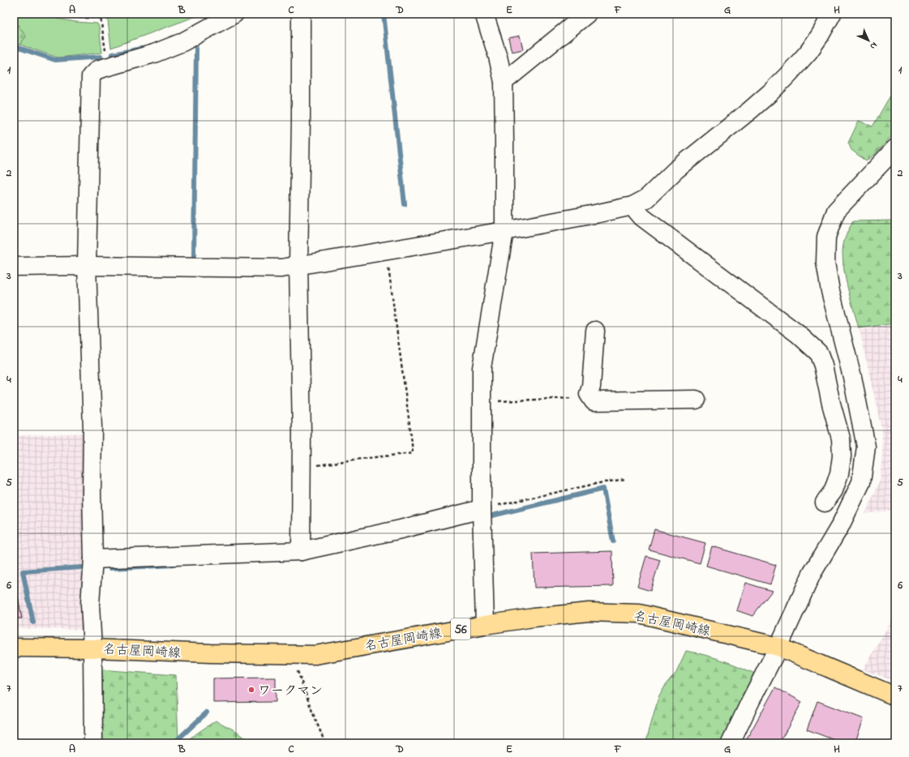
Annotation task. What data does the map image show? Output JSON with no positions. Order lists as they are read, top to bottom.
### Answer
{
  "streets": {
    "main road": ["名古屋岡崎線", "56"]
  },
  "places": ["ワークマン"],
  "north": "bottom right",
  "grid": {
    "columns": [
      "A",
      "B",
      "C",
      "D",
      "E",
      "F",
      "G",
      "H"
    ],
    "rows": [
      "1",
      "2",
      "3",
      "4",
      "5",
      "6",
      "7"
    ]
  }
}
